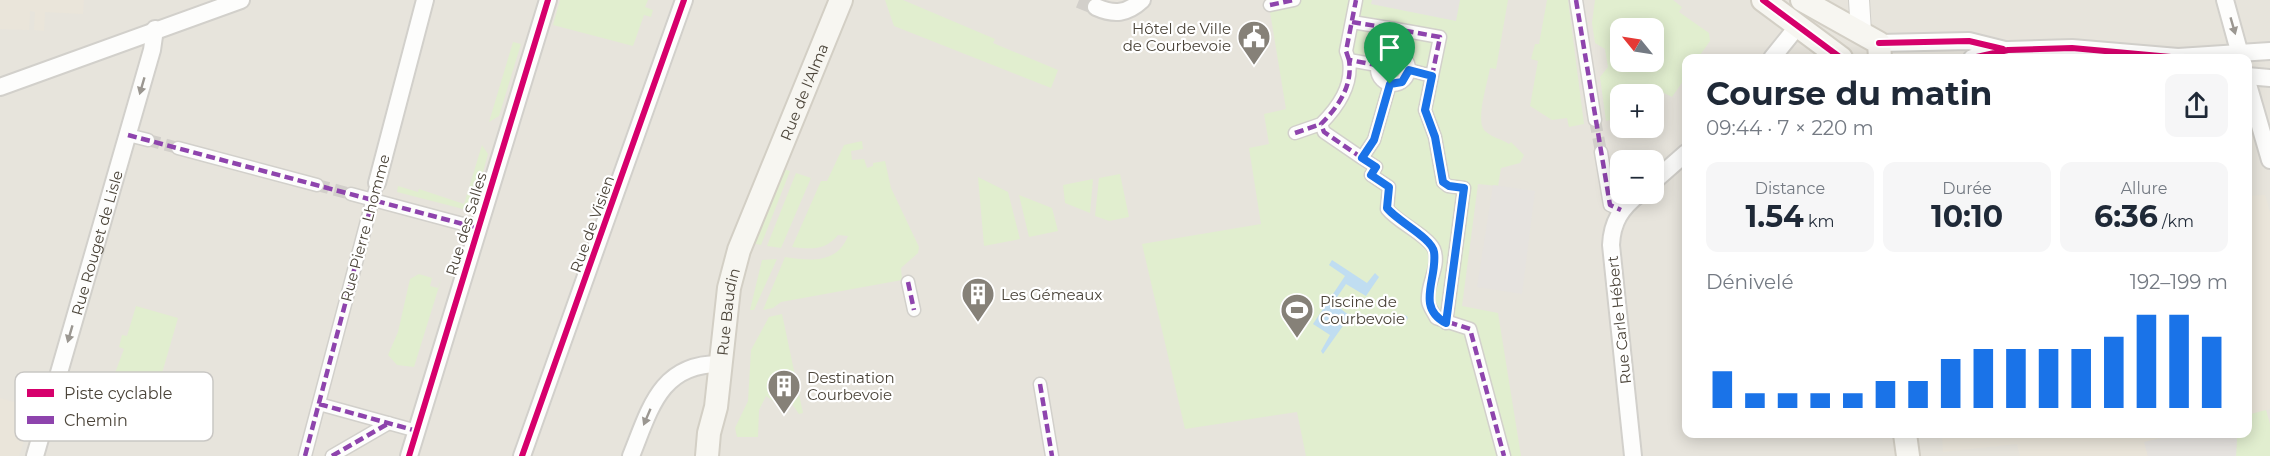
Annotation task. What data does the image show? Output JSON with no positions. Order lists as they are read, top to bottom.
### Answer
{
  "streets": {
    "main road": ["Rue de l'Alma", "Rue Baudin"],
    "street": [
      "Rue des Salles",
      "Rue de Visien",
      "Rue Pierre Lhomme",
      "Rue Rouget de Lisle",
      "Rue Carle Hébert"
    ]
  },
  "crossings": [
    ["Rue de l'Alma", "Rue Baudin"]
  ],
  "one_way": ["Rue Rouget de Lisle"],
  "places": {
    "public building": ["Hôtel de Ville de Courbevoie"],
    "building": ["Les Gémeaux", "Destination Courbevoie"],
    "sports": ["Piscine de Courbevoie"]
  },
  "legend": ["Piste cyclable", "Chemin"],
  "north": "top left",
  "page": {
    "map_buttons": ["+", "−"],
    "heading": ["Course du matin", "09:44 · 7 × 220 m"],
    "stats": [
      ["Distance", "1.54 km"],
      ["Durée", "10:10"],
      ["Allure", "6:36 /km"]
    ],
    "chart": ["Dénivelé", "192–199 m"]
  }
}
